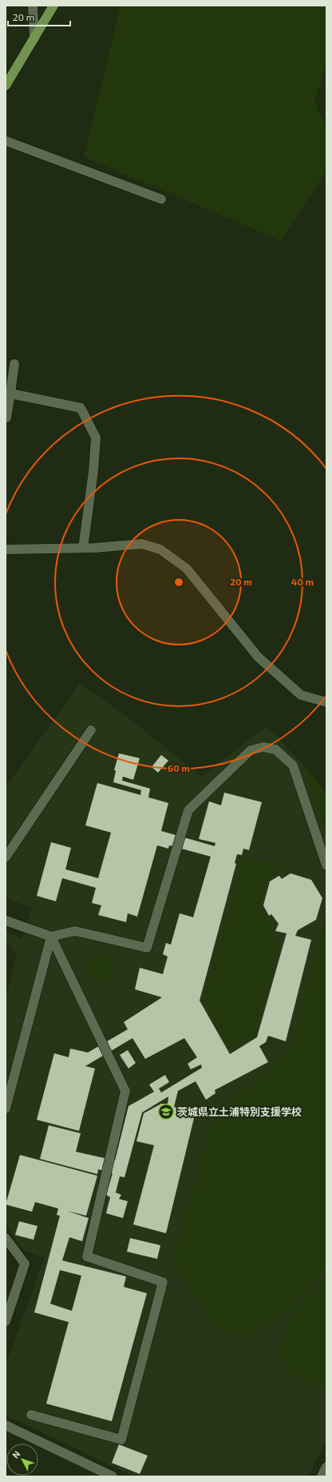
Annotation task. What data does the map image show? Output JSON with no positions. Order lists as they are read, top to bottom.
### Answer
{
  "places": {
    "school or university": ["茨城県立土浦特別支援学校"]
  },
  "scale_bar": "20 m",
  "north": "top left",
  "rings": ["20 m", "40 m", "60 m"]
}
